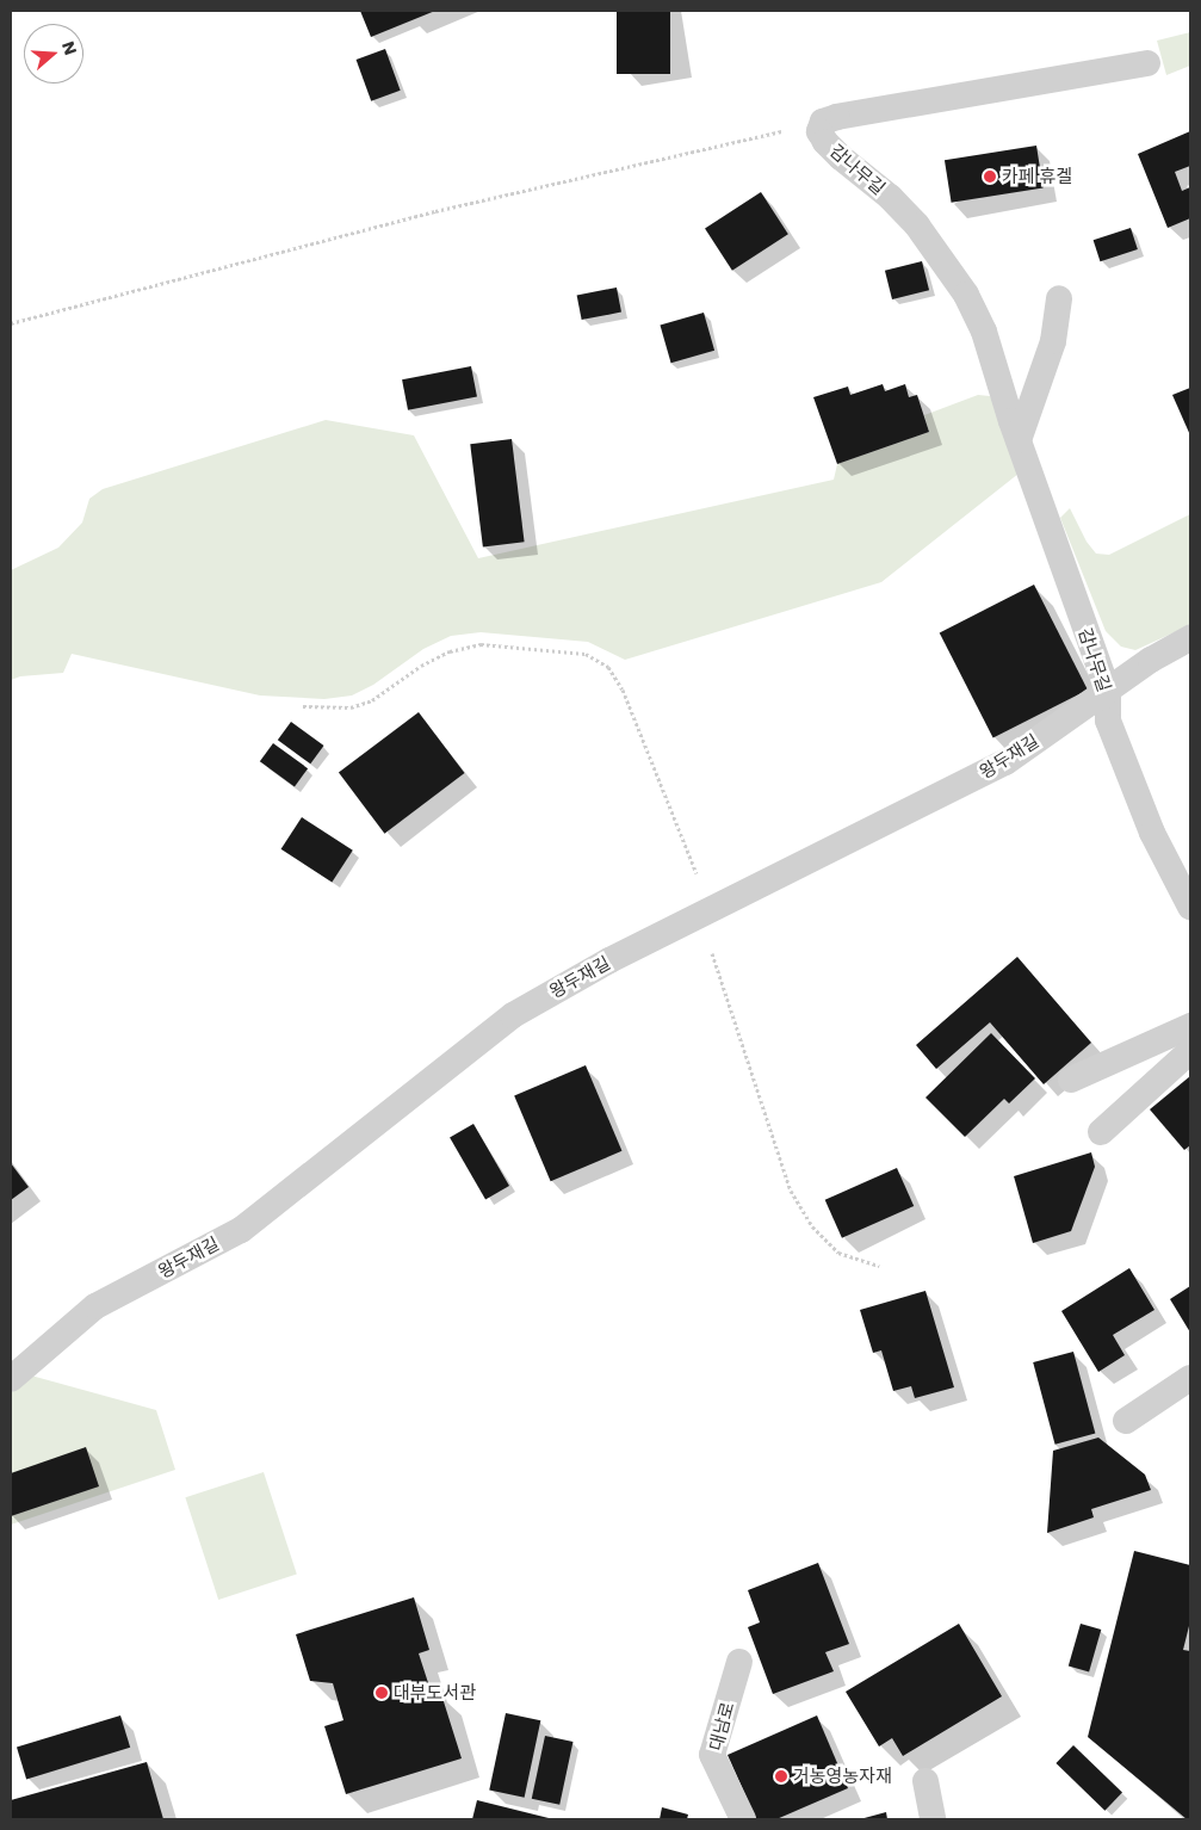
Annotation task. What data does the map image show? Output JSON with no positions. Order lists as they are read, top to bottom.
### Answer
{
  "streets": {
    "lane": ["감나무길", "왕두재길", "대남로"]
  },
  "crossings": [
    ["감나무길", "왕두재길"]
  ],
  "places": ["카페 휴겔", "대부도서관", "거농영농자재"],
  "north": "right"
}
